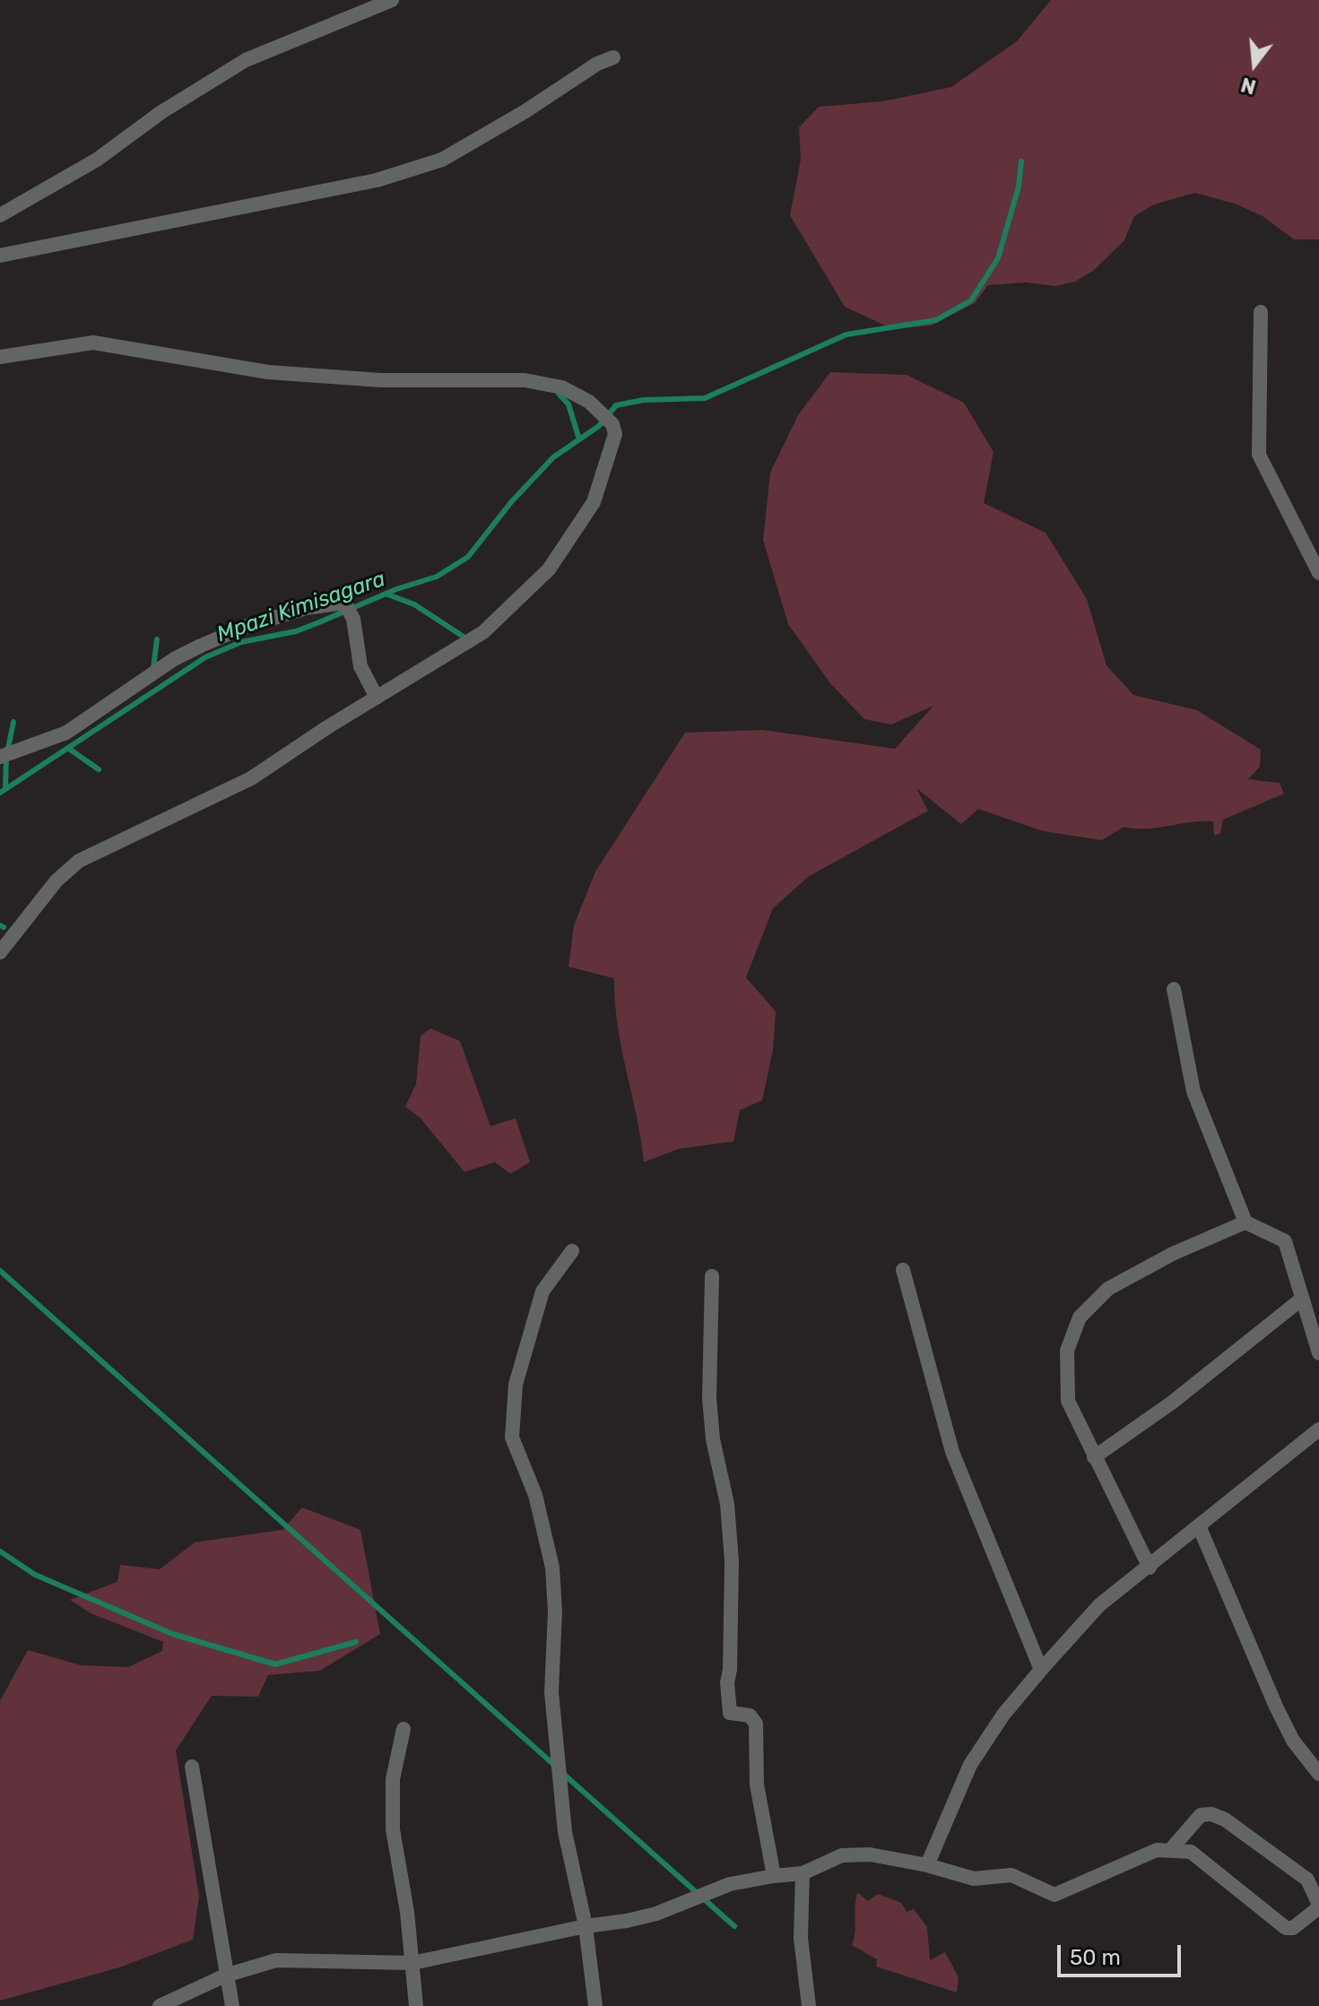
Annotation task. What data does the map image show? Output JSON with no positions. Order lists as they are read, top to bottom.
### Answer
{
  "water": ["Mpazi Kimisagara"],
  "scale_bar": "50 m",
  "north": "bottom"
}
